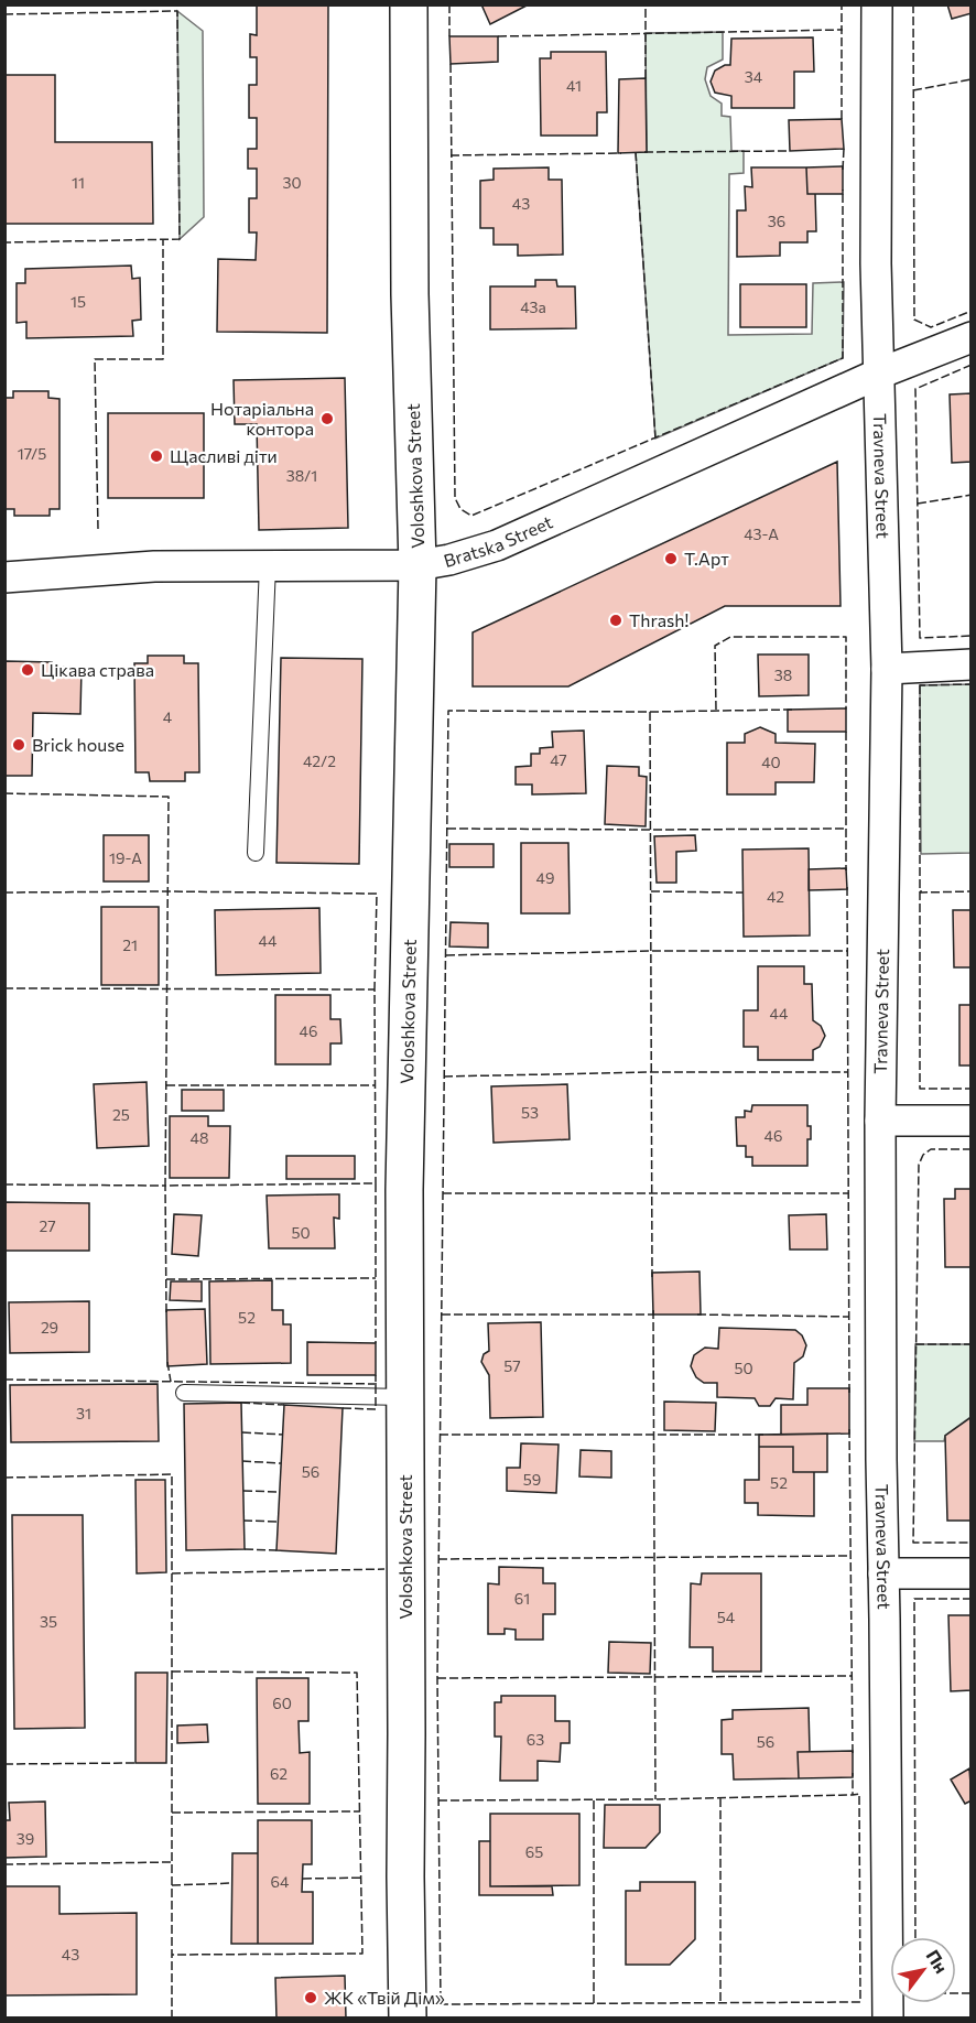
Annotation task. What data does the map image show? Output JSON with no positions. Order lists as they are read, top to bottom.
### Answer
{
  "streets": {
    "street": ["Voloshkova Street", "Travneva Street", "Bratska Street"]
  },
  "crossings": [
    ["Voloshkova Street", "Bratska Street"],
    ["Travneva Street", "Bratska Street"]
  ],
  "places": [
    "Нотаріальна контора",
    "Щасливі діти",
    "Т.Арт",
    "Thrash!",
    "Цікава страва",
    "Brick house",
    "ЖК «Твій Дім»"
  ],
  "house_numbers": [
    "34",
    "41",
    "11",
    "30",
    "43",
    "36",
    "15",
    "43а",
    "17/5",
    "38/1",
    "43-А",
    "38",
    "4",
    "47",
    "42/2",
    "40",
    "19-А",
    "49",
    "42",
    "44",
    "21",
    "44",
    "46",
    "53",
    "25",
    "46",
    "48",
    "27",
    "50",
    "52",
    "29",
    "57",
    "50",
    "31",
    "56",
    "59",
    "52",
    "61",
    "54",
    "35",
    "60",
    "63",
    "56",
    "62",
    "39",
    "65",
    "64",
    "43"
  ],
  "north": "top right"
}
